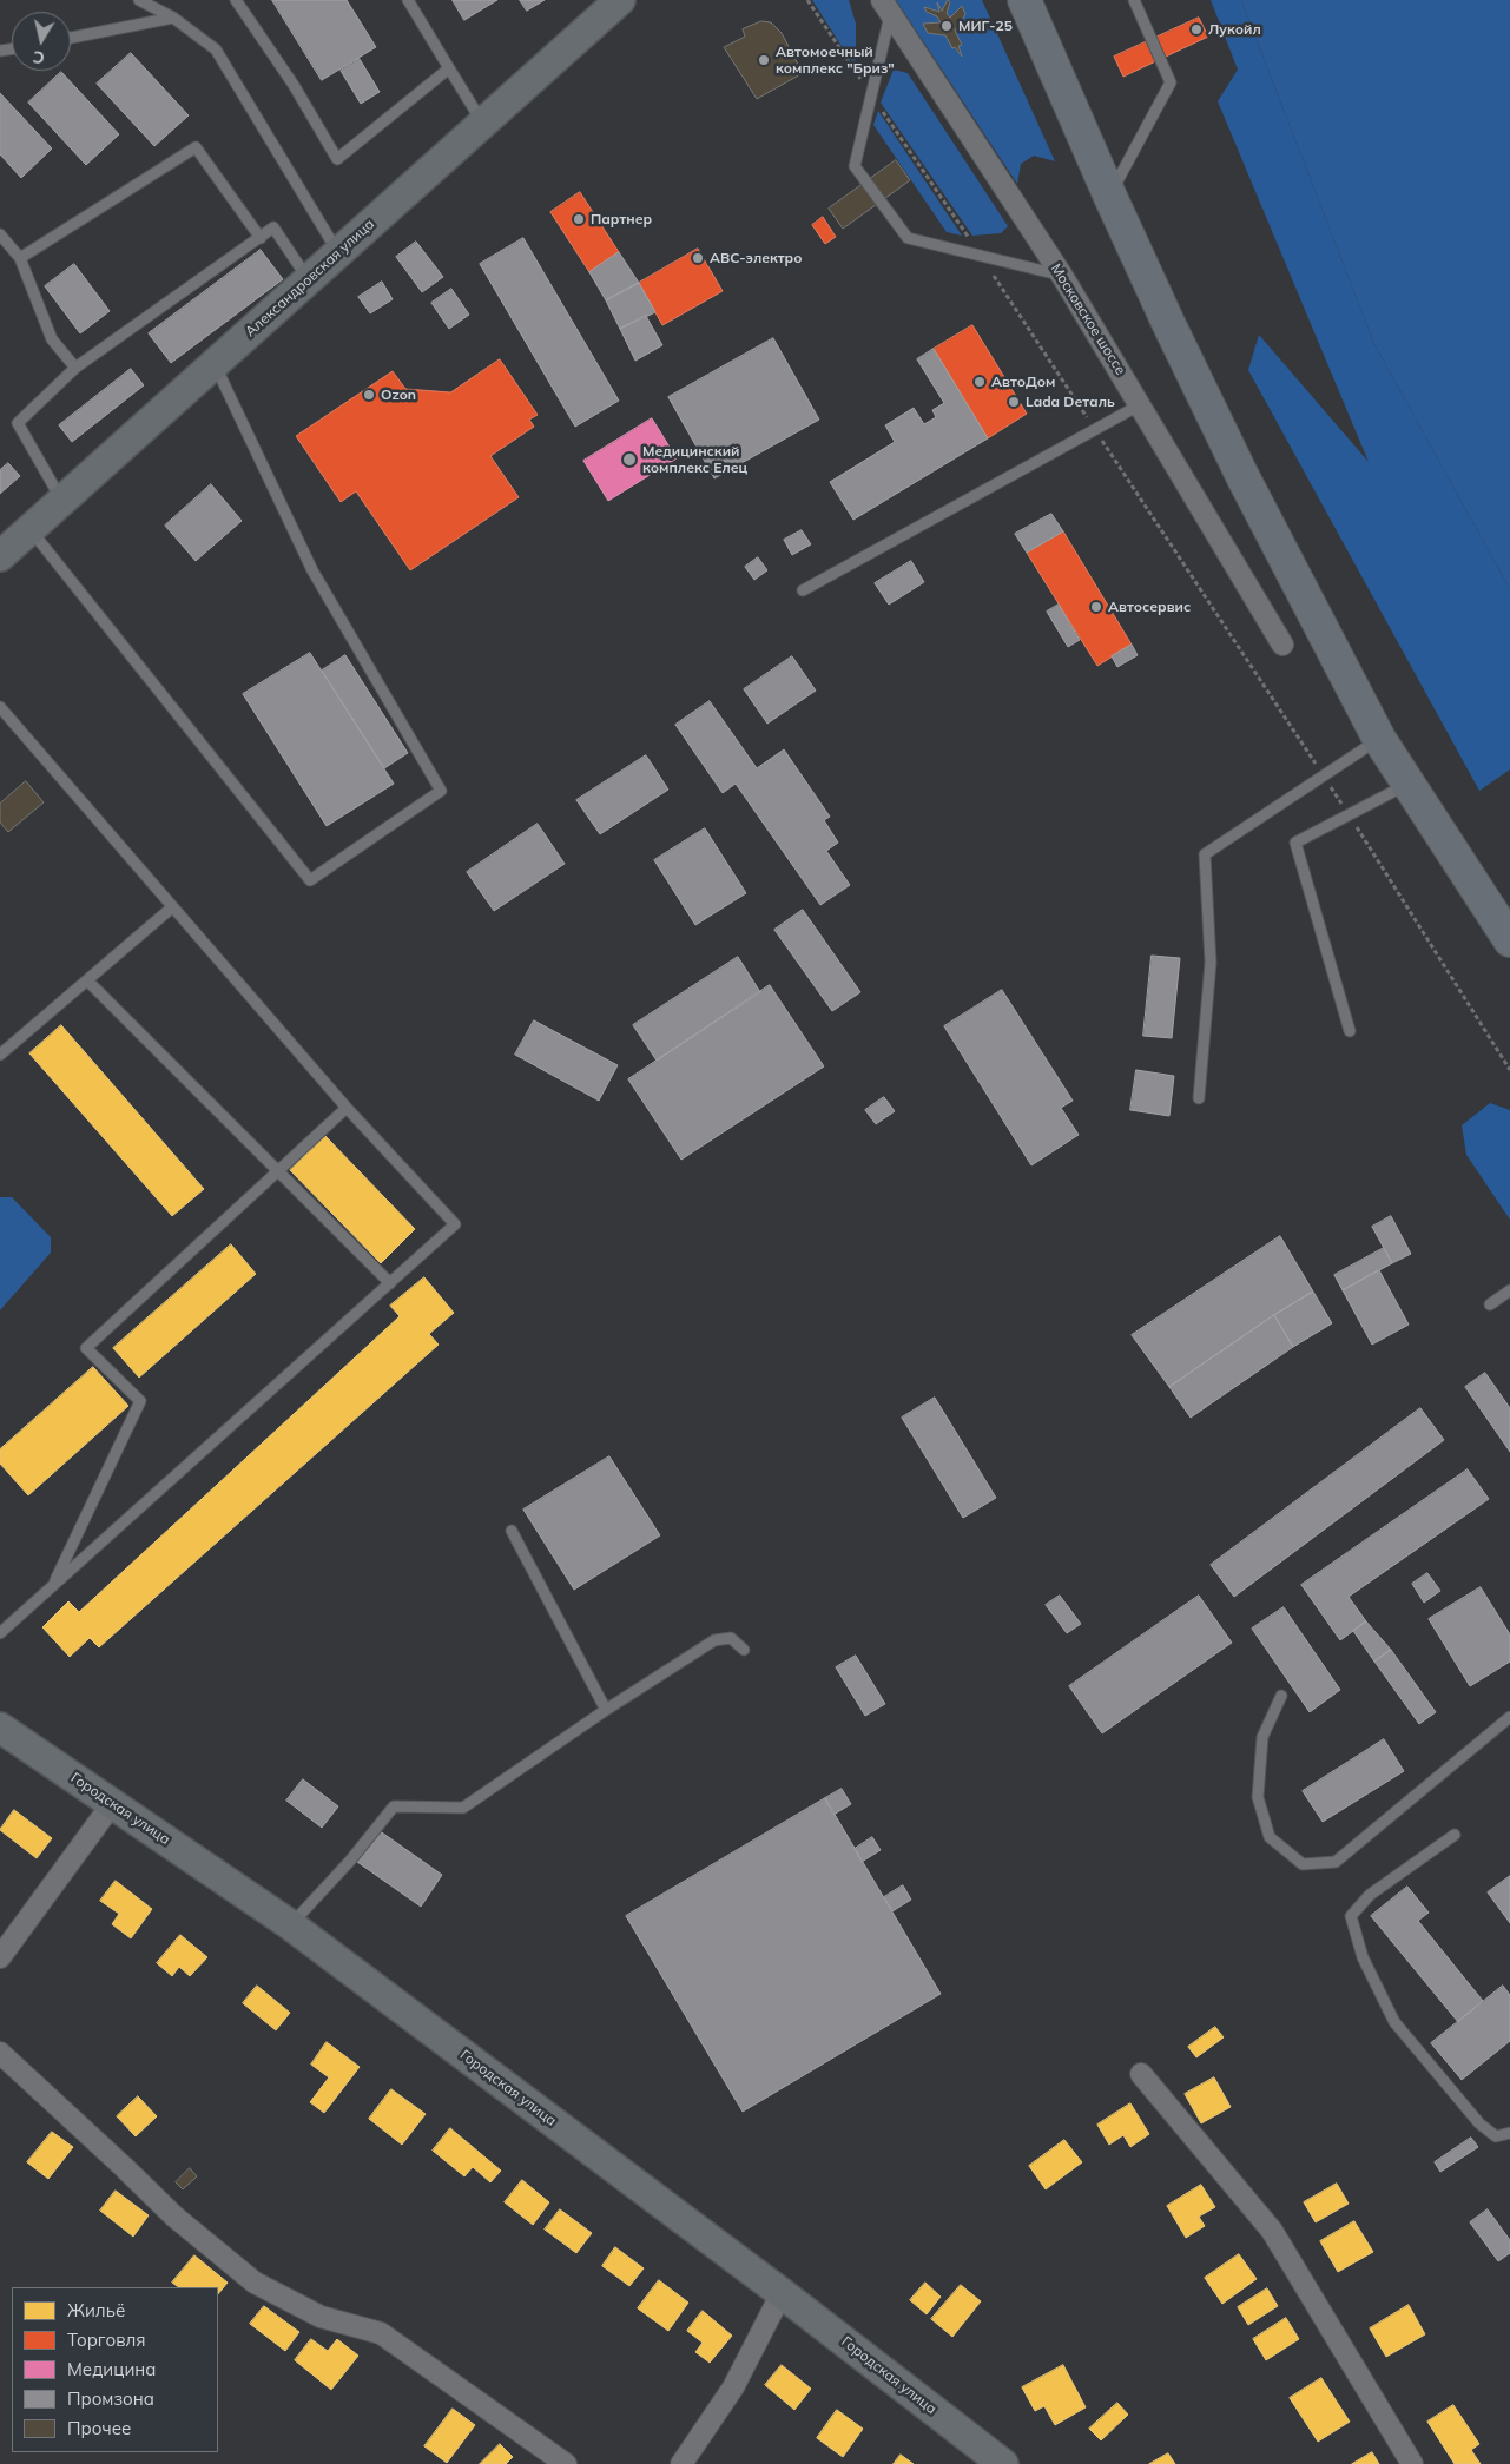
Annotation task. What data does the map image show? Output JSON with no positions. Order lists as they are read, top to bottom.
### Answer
{
  "streets": {
    "street": ["Александровская улица", "Московское шоссе", "Городская улица"]
  },
  "places": [
    "МИГ-25",
    "Лукойл",
    "Автомоечный комплекс \"Бриз\"",
    "Партнер",
    "АВС-электро",
    "АвтоДом",
    "Ozon",
    "Lada Dеталь",
    "Медицинский комплекс Елец",
    "Автосервис"
  ],
  "legend": [
    "Жильё",
    "Торговля",
    "Медицина",
    "Промзона",
    "Прочее"
  ],
  "north": "bottom"
}
